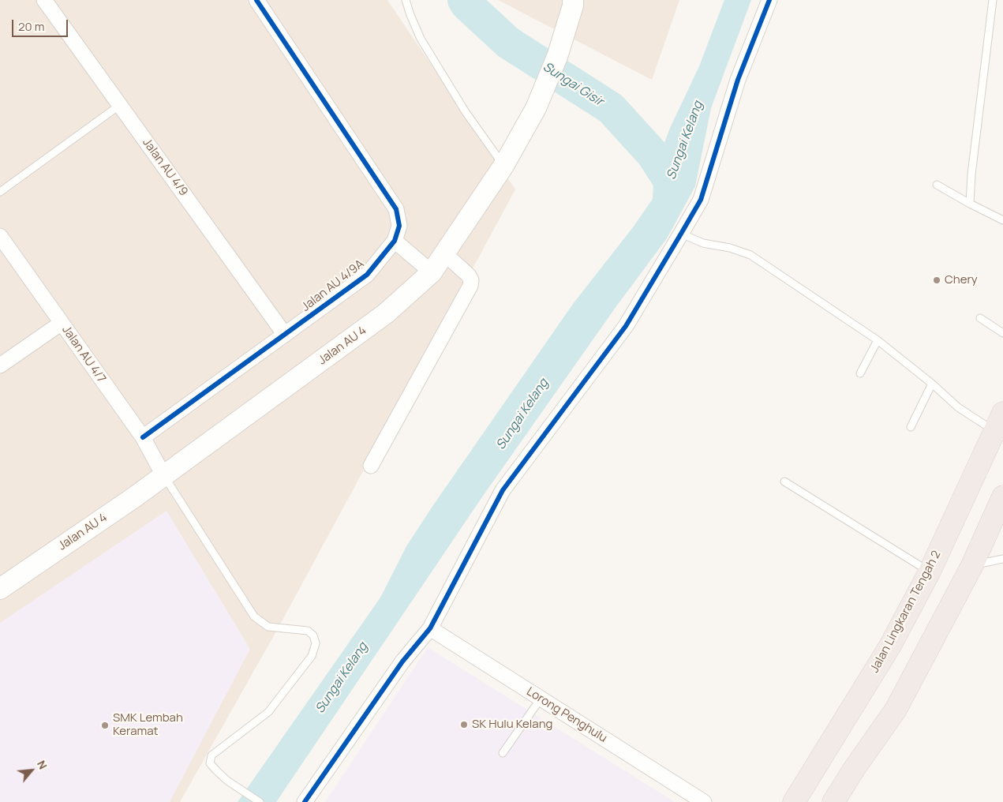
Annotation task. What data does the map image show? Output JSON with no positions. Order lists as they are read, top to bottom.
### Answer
{
  "streets": {
    "highway": ["Jalan Lingkaran Tengah 2"],
    "main road": ["Jalan AU 4"],
    "street": [
      "Jalan AU 4/9",
      "Jalan AU 4/9A",
      "Jalan AU 4/7",
      "Lorong Penghulu"
    ]
  },
  "crossings": [
    ["Jalan AU 4/9", "Jalan AU 4/9A"],
    ["Jalan AU 4/9A", "Jalan AU 4/7"],
    ["Jalan AU 4", "Jalan AU 4/7"]
  ],
  "water": ["Sungai Gisir", "Sungai Kelang"],
  "places": ["Chery", "SK Hulu Kelang", "SMK Lembah Keramat"],
  "scale_bar": "20 m",
  "north": "top right"
}
